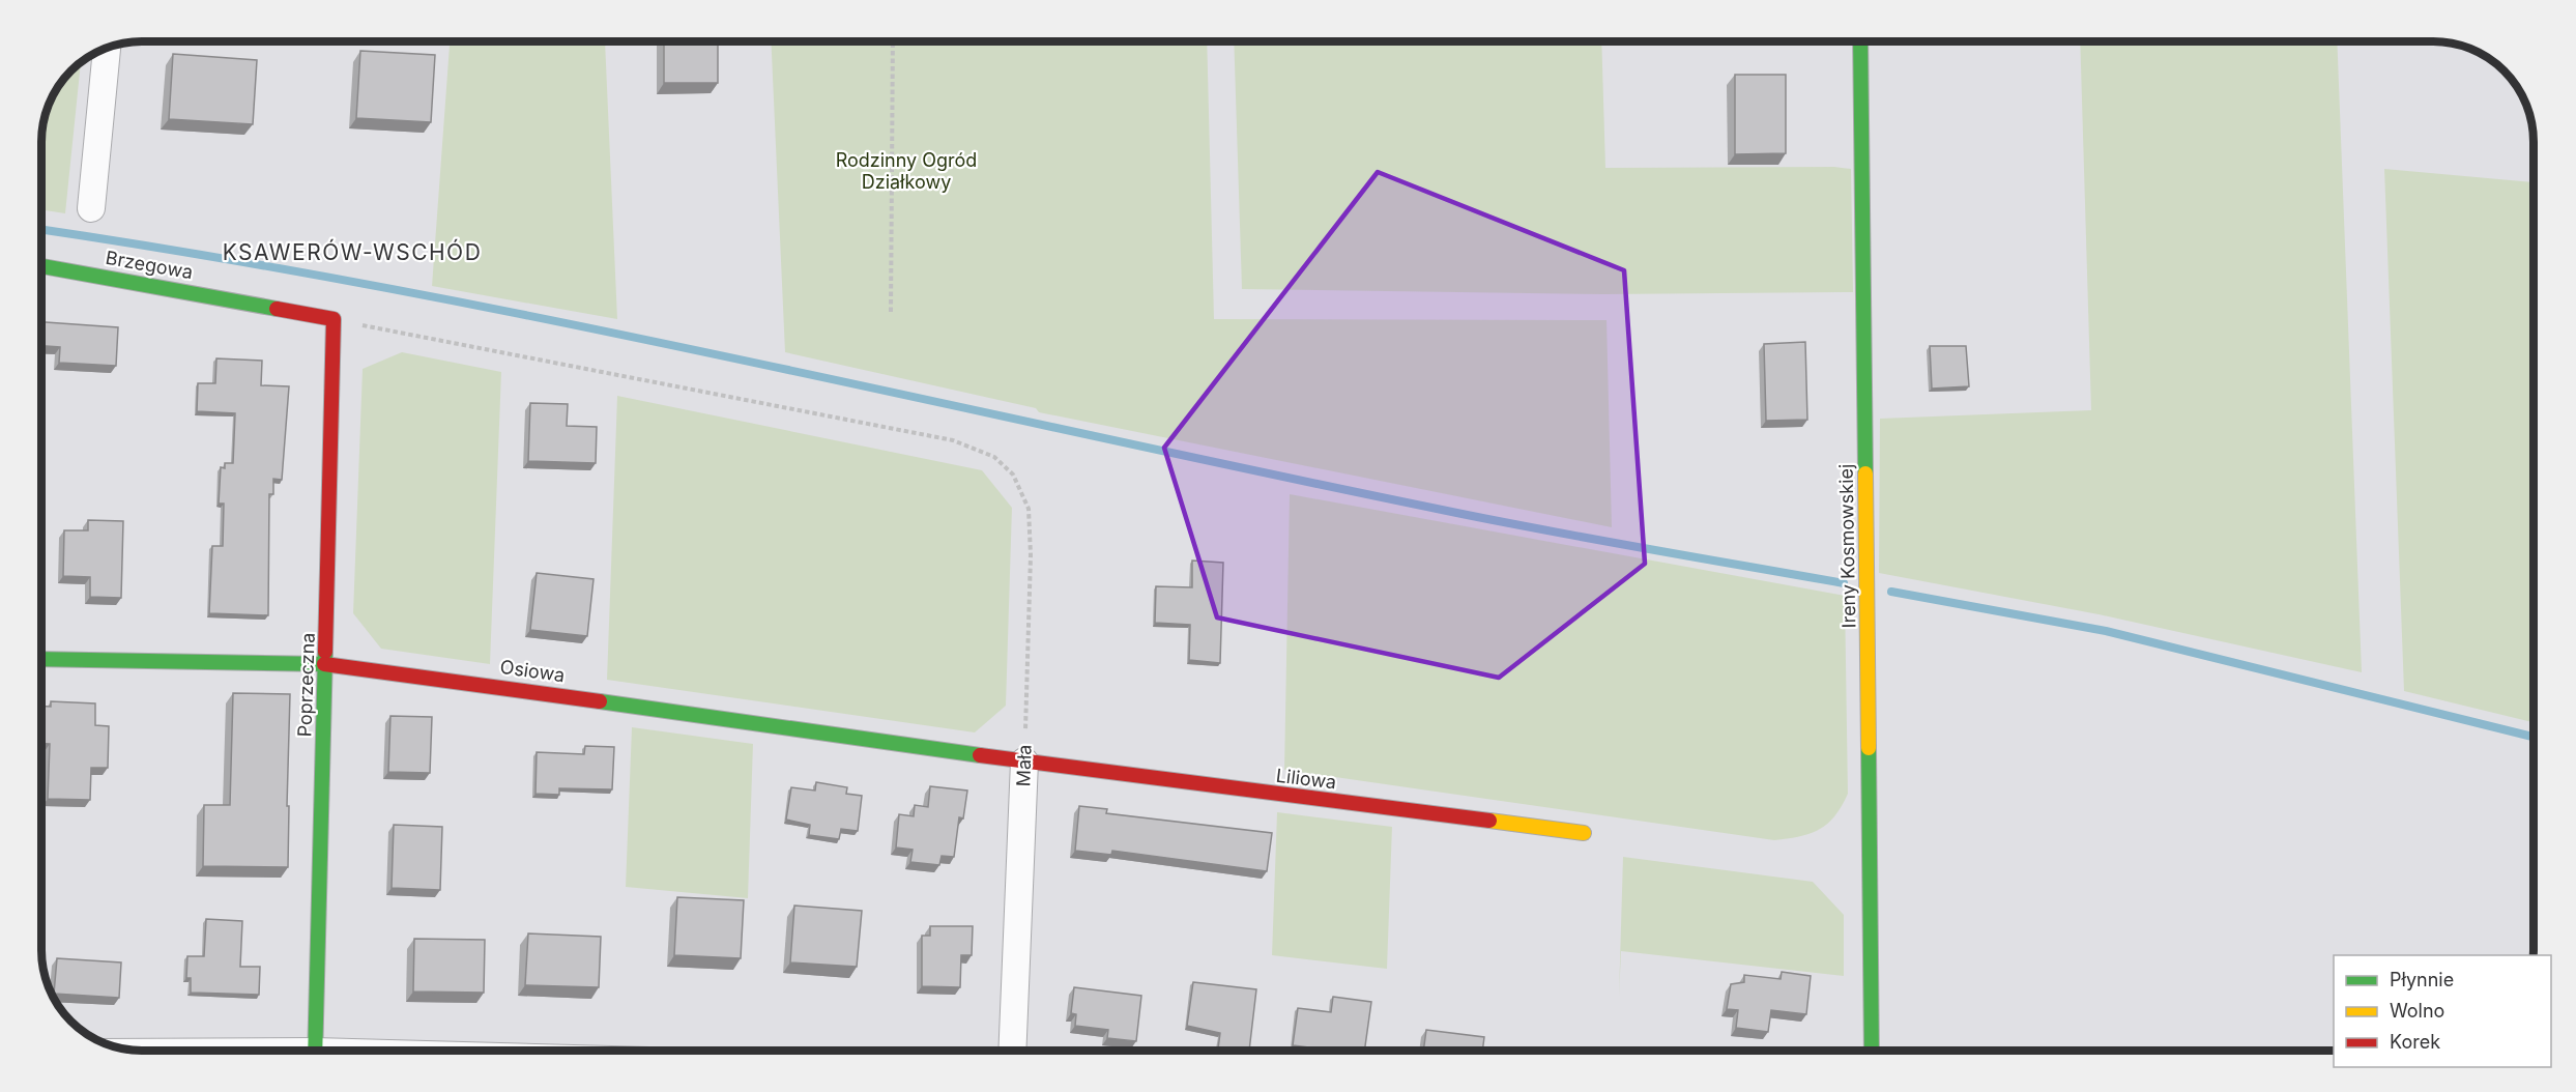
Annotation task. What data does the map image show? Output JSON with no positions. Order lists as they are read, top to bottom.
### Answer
{
  "streets": {
    "street": [
      "Brzegowa",
      "Ireny Kosmowskiej",
      "Osiowa",
      "Poprzeczna",
      "Mała",
      "Liliowa"
    ]
  },
  "crossings": [
    ["Brzegowa", "Poprzeczna"],
    ["Brzegowa", "Mała"],
    ["Osiowa", "Poprzeczna"],
    ["Osiowa", "Mała"],
    ["Osiowa", "Liliowa"],
    ["Poprzeczna", "Mała"],
    ["Mała", "Liliowa"]
  ],
  "districts": ["KSAWERÓW-WSCHÓD"],
  "parks": ["Rodzinny Ogród Działkowy"],
  "legend": ["Płynnie", "Wolno", "Korek"]
}
